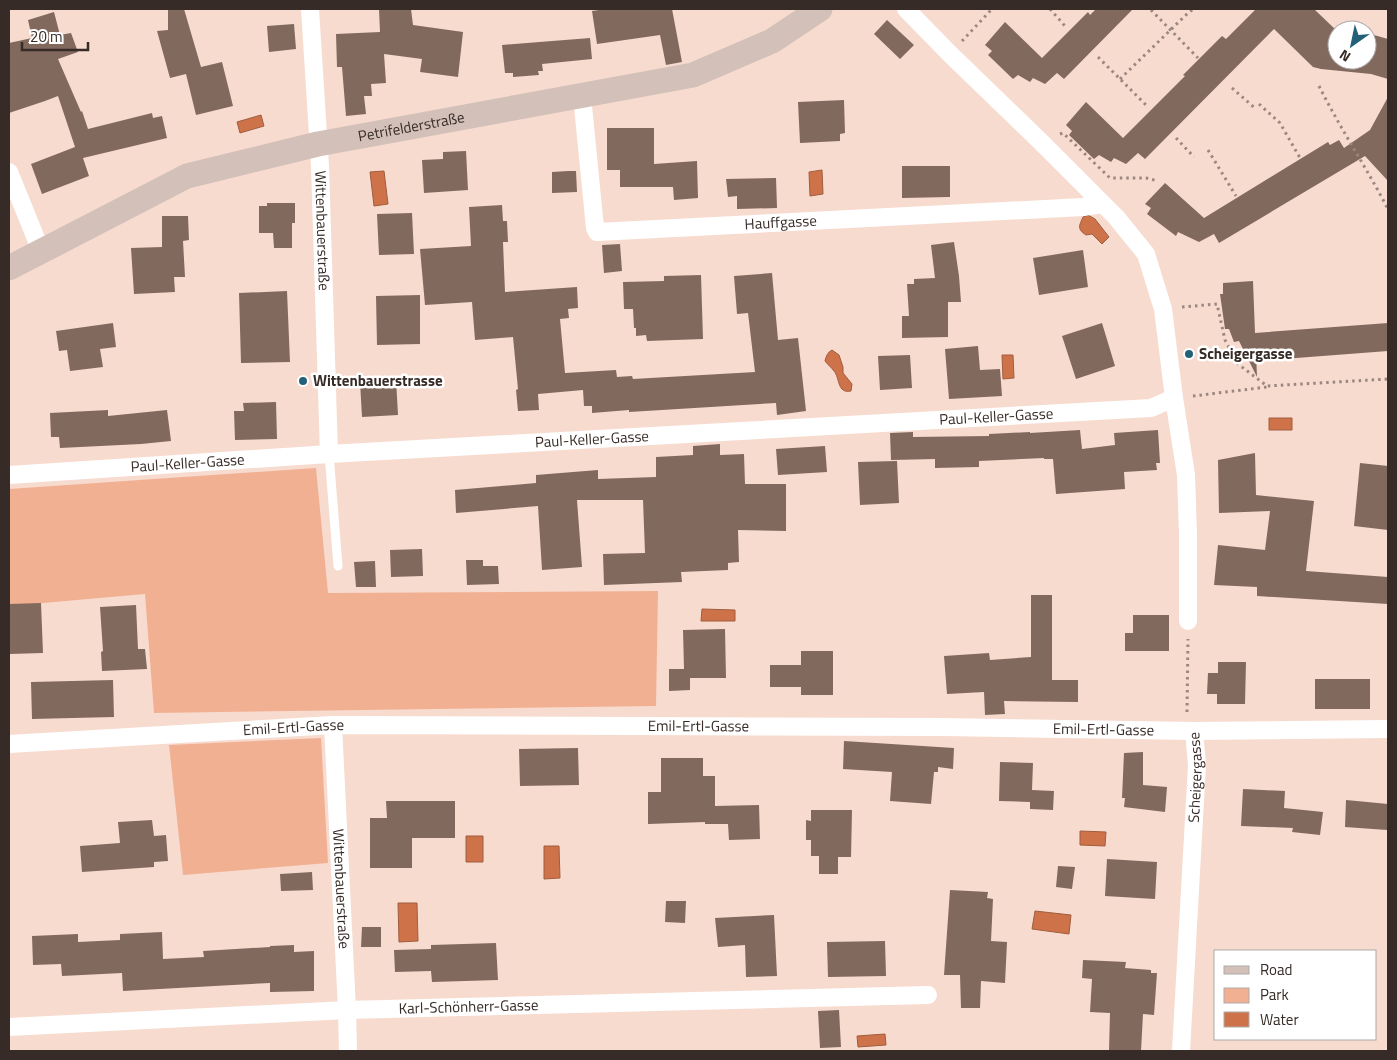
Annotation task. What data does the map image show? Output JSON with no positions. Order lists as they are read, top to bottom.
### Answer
{
  "streets": {
    "main road": ["Petrifelderstraße"],
    "street": [
      "Hauffgasse",
      "Wittenbauerstraße",
      "Paul-Keller-Gasse",
      "Emil-Ertl-Gasse",
      "Scheigergasse",
      "Karl-Schönherr-Gasse"
    ]
  },
  "crossings": [
    ["Petrifelderstraße", "Hauffgasse"],
    ["Petrifelderstraße", "Wittenbauerstraße"],
    ["Wittenbauerstraße", "Paul-Keller-Gasse"],
    ["Wittenbauerstraße", "Emil-Ertl-Gasse"],
    ["Wittenbauerstraße", "Karl-Schönherr-Gasse"],
    ["Emil-Ertl-Gasse", "Scheigergasse"]
  ],
  "places": ["Scheigergasse", "Wittenbauerstrasse"],
  "legend": ["Road", "Park", "Water"],
  "scale_bar": "20 m",
  "north": "bottom left"
}
